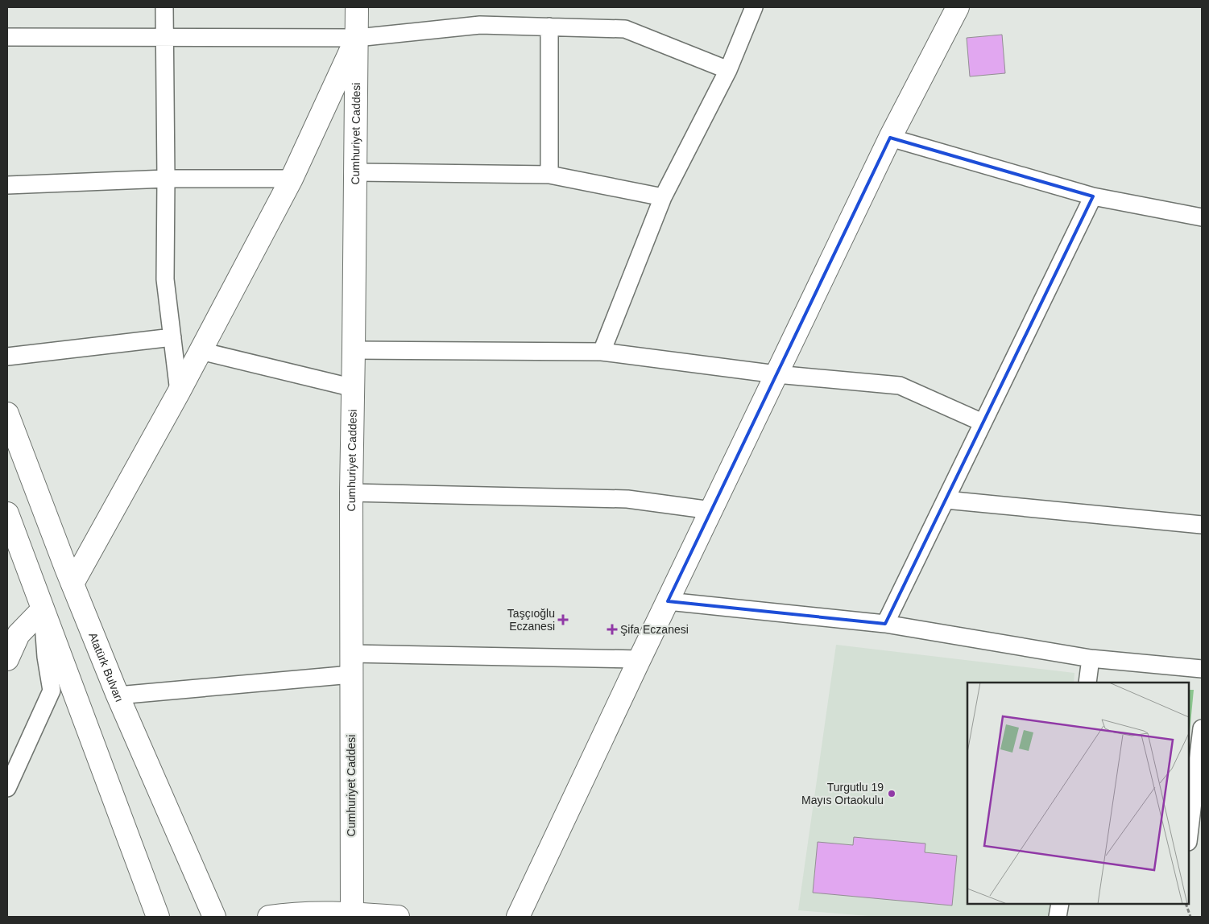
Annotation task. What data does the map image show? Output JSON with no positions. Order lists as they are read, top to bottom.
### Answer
{
  "streets": {
    "main road": ["Cumhuriyet Caddesi", "Atatürk Bulvarı"]
  },
  "places": {
    "health": ["Taşçıoğlu Eczanesi", "Şifa Eczanesi"],
    "other": ["Turgutlu 19 Mayıs Ortaokulu"]
  }
}
